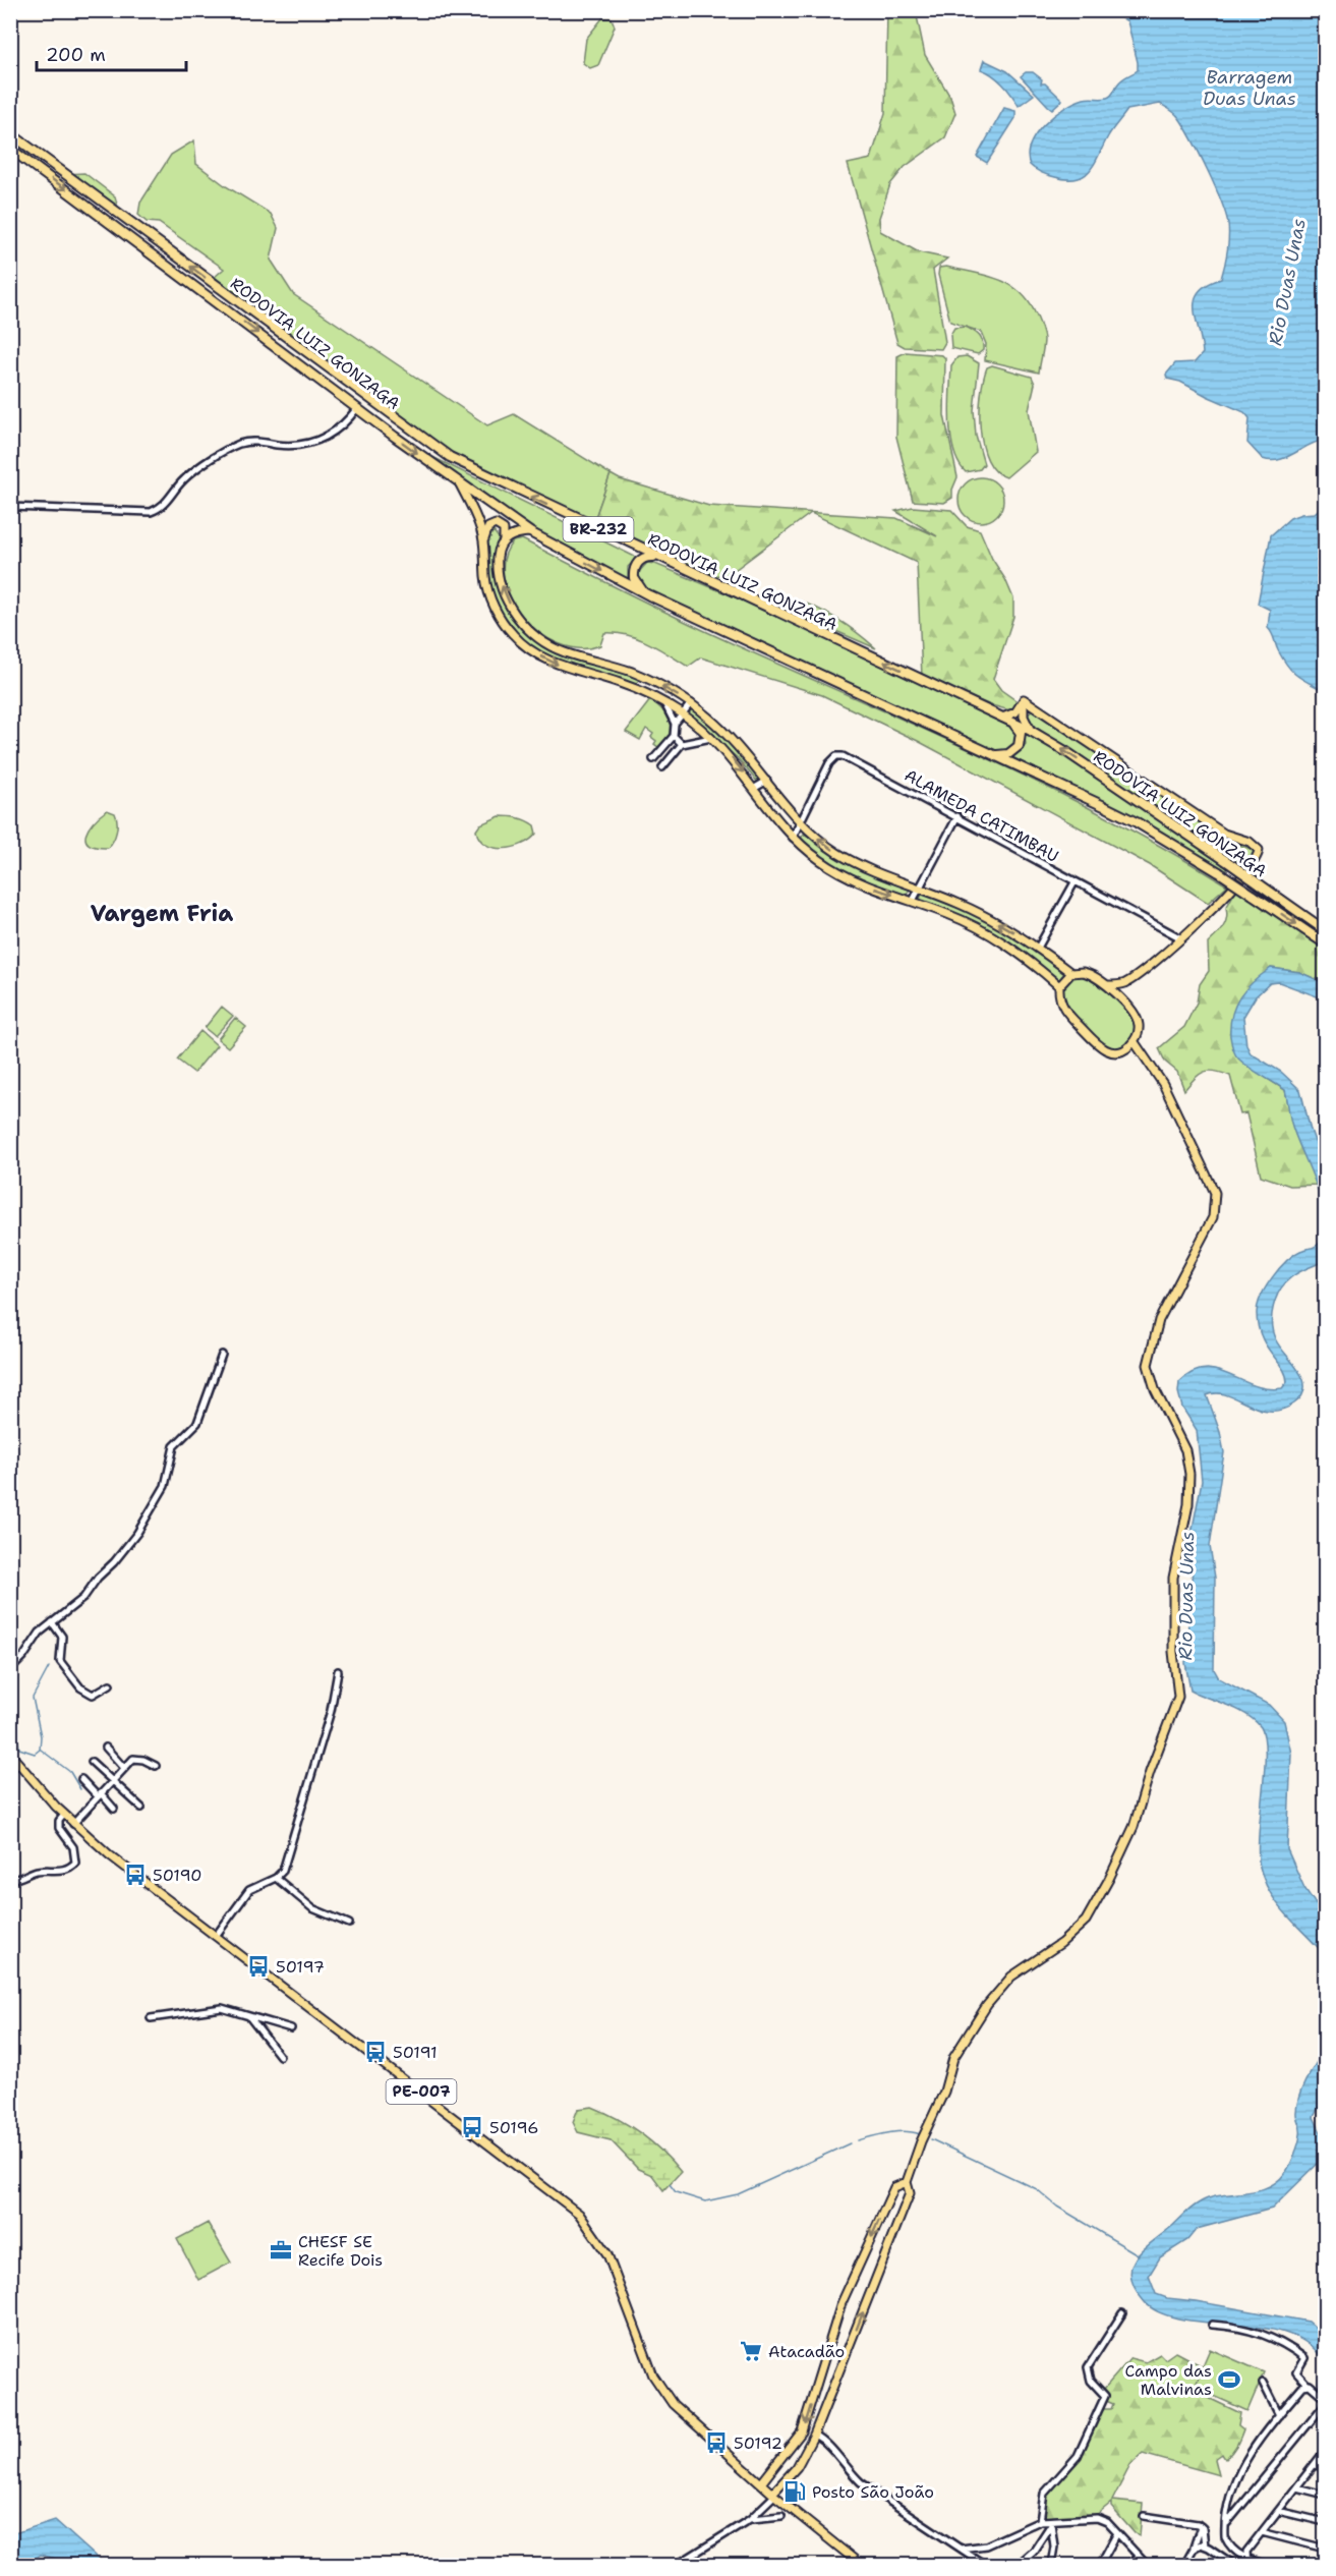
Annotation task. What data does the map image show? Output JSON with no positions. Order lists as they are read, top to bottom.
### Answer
{
  "streets": {
    "highway": ["RODOVIA LUIZ GONZAGA", "BR-232"],
    "main road": ["PE-007"],
    "street": ["ALAMEDA CATIMBAU"]
  },
  "districts": ["Vargem Fria"],
  "water": ["Barragem Duas Unas", "Rio Duas Unas"],
  "places": {
    "bus stop": [
      "50190",
      "50197",
      "50191",
      "50196",
      "50192"
    ],
    "office": ["CHESF SE Recife Dois"],
    "supermarket": ["Atacadão"],
    "sports": ["Campo das Malvinas"],
    "fuel station": ["Posto São João"]
  },
  "scale_bar": "200 m"
}
